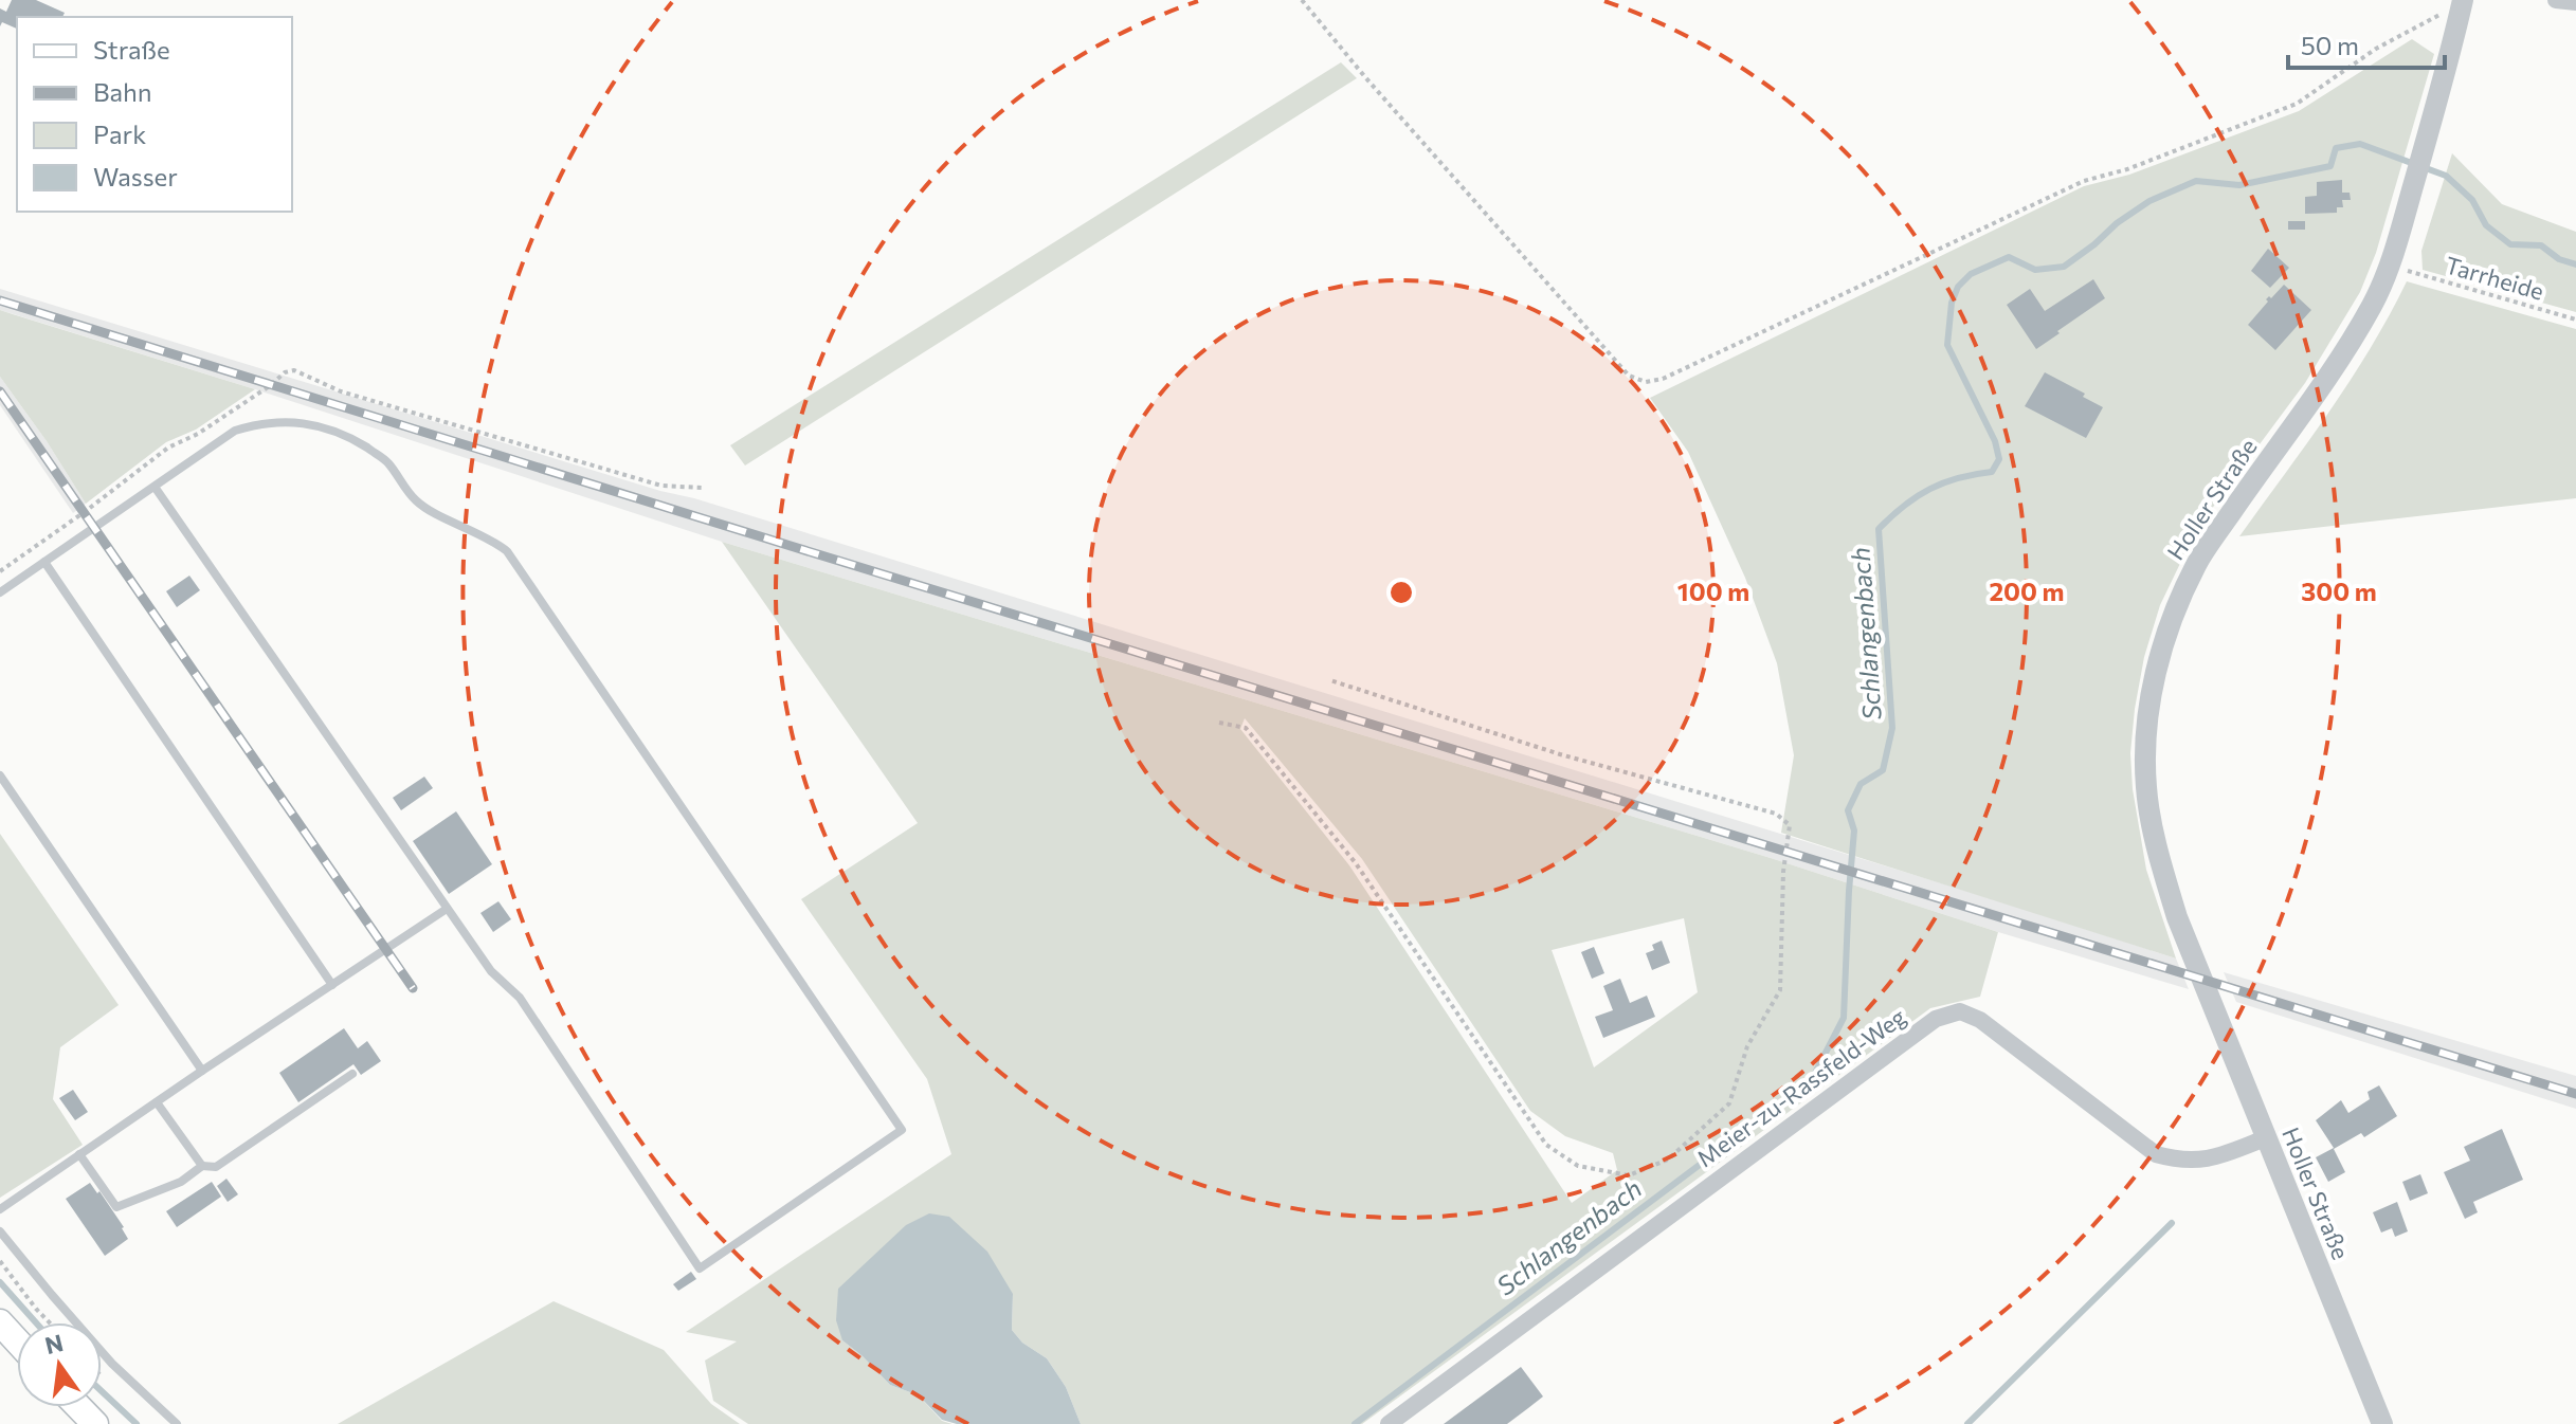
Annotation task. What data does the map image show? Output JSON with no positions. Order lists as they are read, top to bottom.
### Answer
{
  "streets": {
    "street": ["Holler Straße", "Meier-zu-Rassfeld-Weg"],
    "path": ["Tarrheide"]
  },
  "crossings": [
    ["Holler Straße", "Meier-zu-Rassfeld-Weg"]
  ],
  "water": ["Schlangenbach"],
  "legend": [
    "Straße",
    "Bahn",
    "Park",
    "Wasser"
  ],
  "scale_bar": "50 m",
  "north": "top",
  "rings": ["100 m", "200 m", "300 m"]
}
